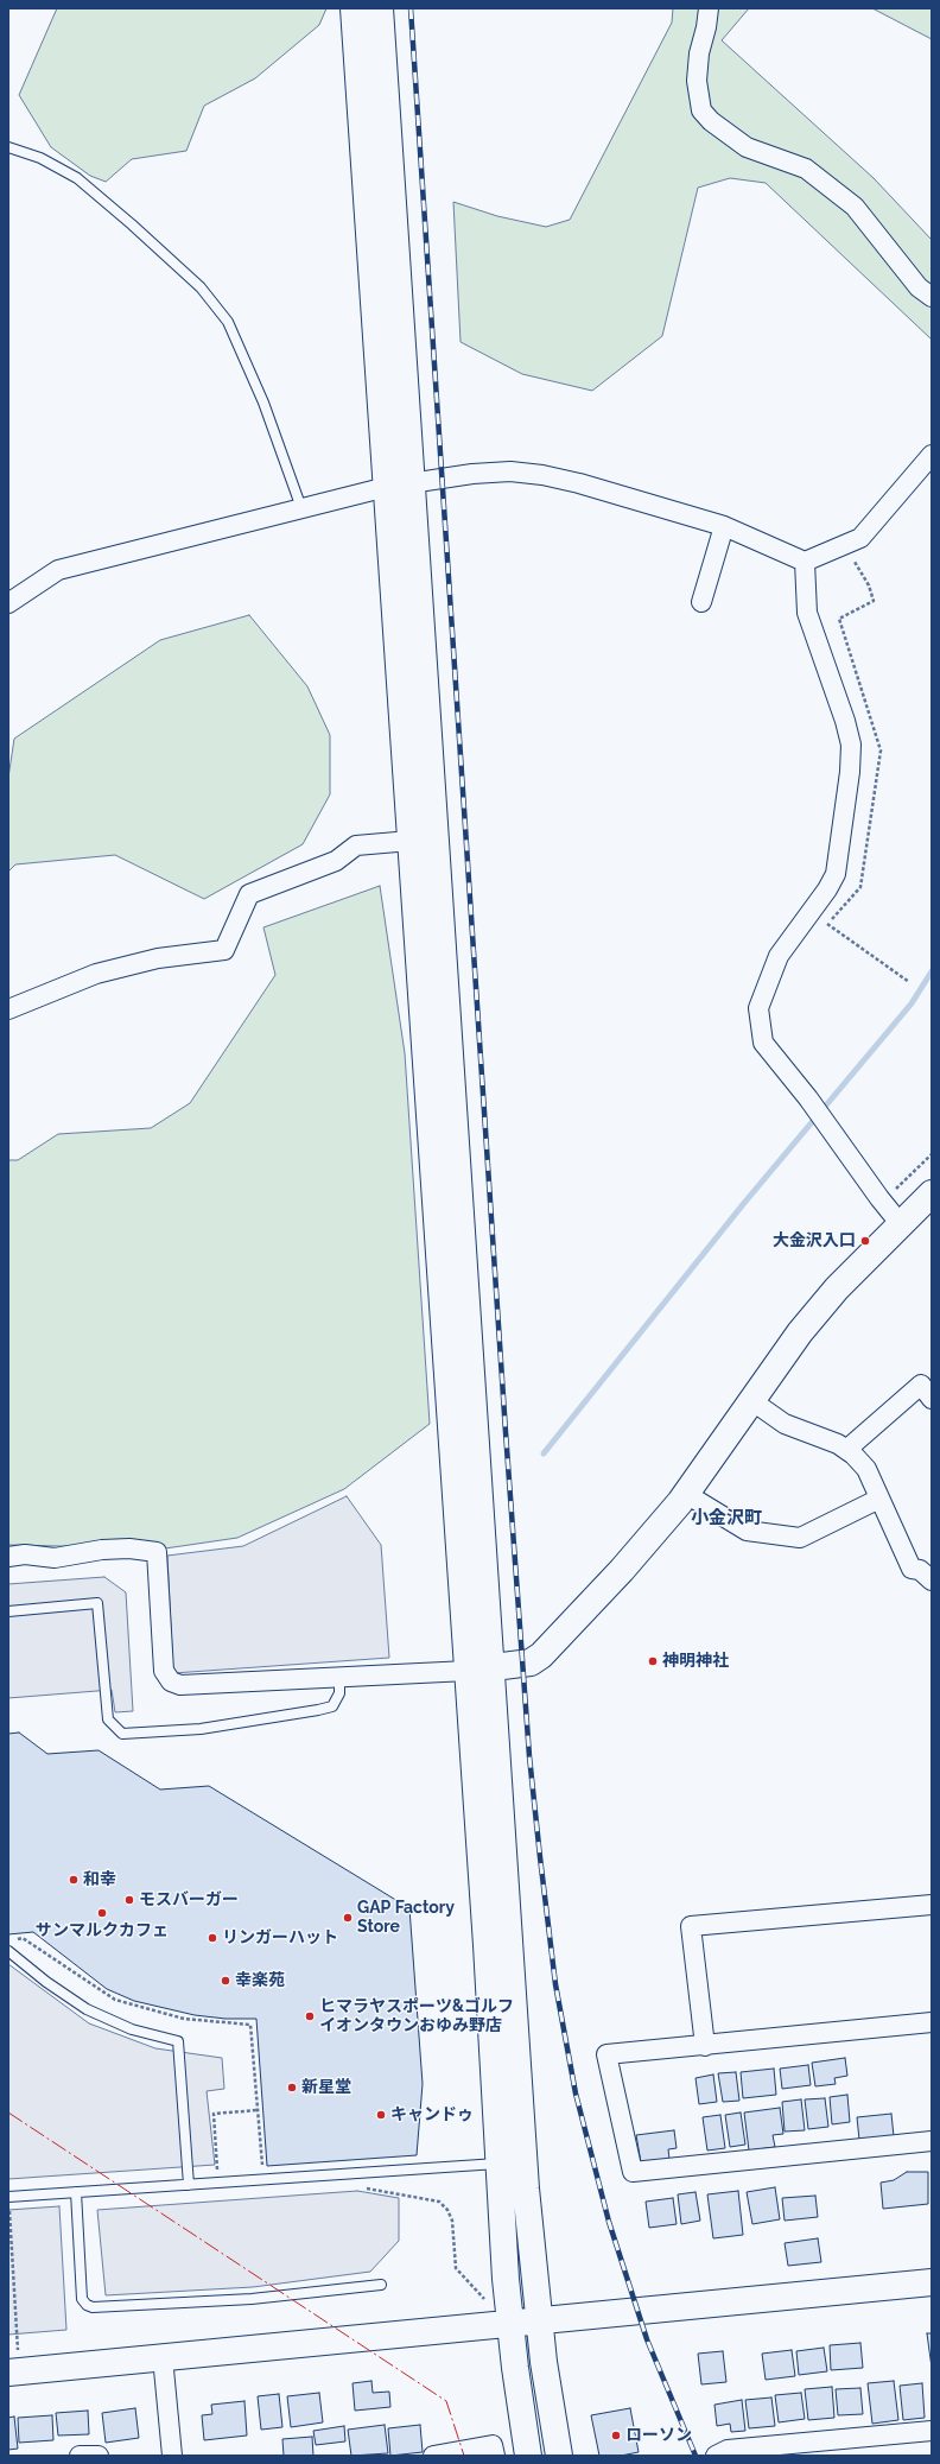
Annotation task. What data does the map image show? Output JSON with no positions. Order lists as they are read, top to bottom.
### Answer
{
  "districts": ["小金沢町"],
  "places": [
    "大金沢入口",
    "神明神社",
    "和幸",
    "モスバーガー",
    "サンマルクカフェ",
    "GAP Factory Store",
    "リンガーハット",
    "幸楽苑",
    "ヒマラヤスポーツ&ゴルフ イオンタウンおゆみ野店",
    "新星堂",
    "キャンドゥ",
    "ローソン"
  ]
}
